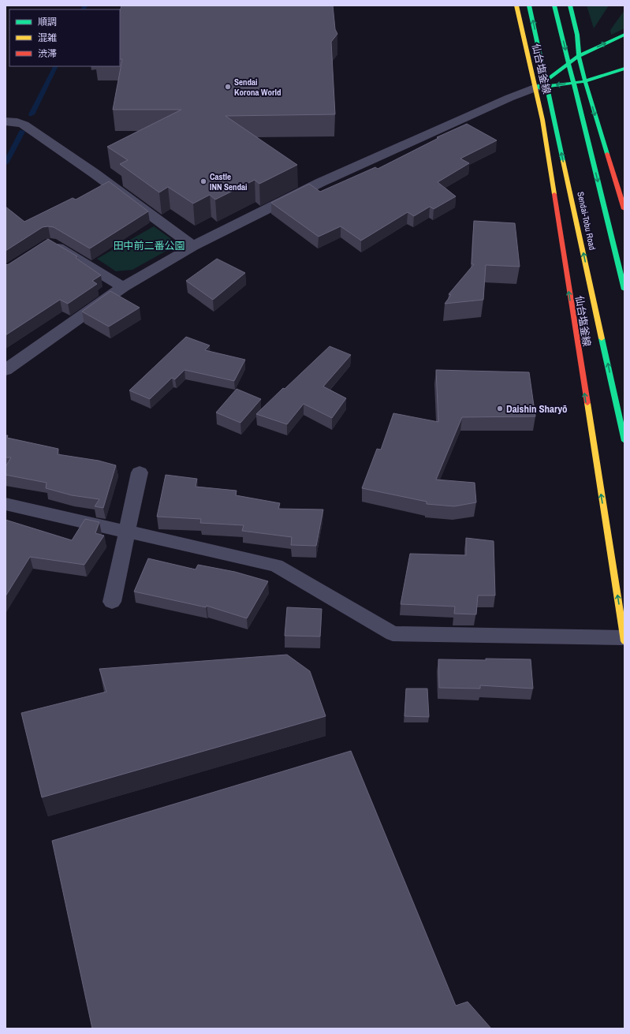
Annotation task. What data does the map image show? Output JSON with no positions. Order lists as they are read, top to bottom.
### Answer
{
  "streets": {
    "main road": ["仙台塩釜線", "Sendai-Tobu Road"]
  },
  "one_way": ["仙台塩釜線"],
  "parks": ["田中前二番公園"],
  "places": ["Sendai Korona World", "Castle INN Sendai", "Daishin Sharyō"],
  "legend": ["順調", "混雑", "渋滞"]
}
